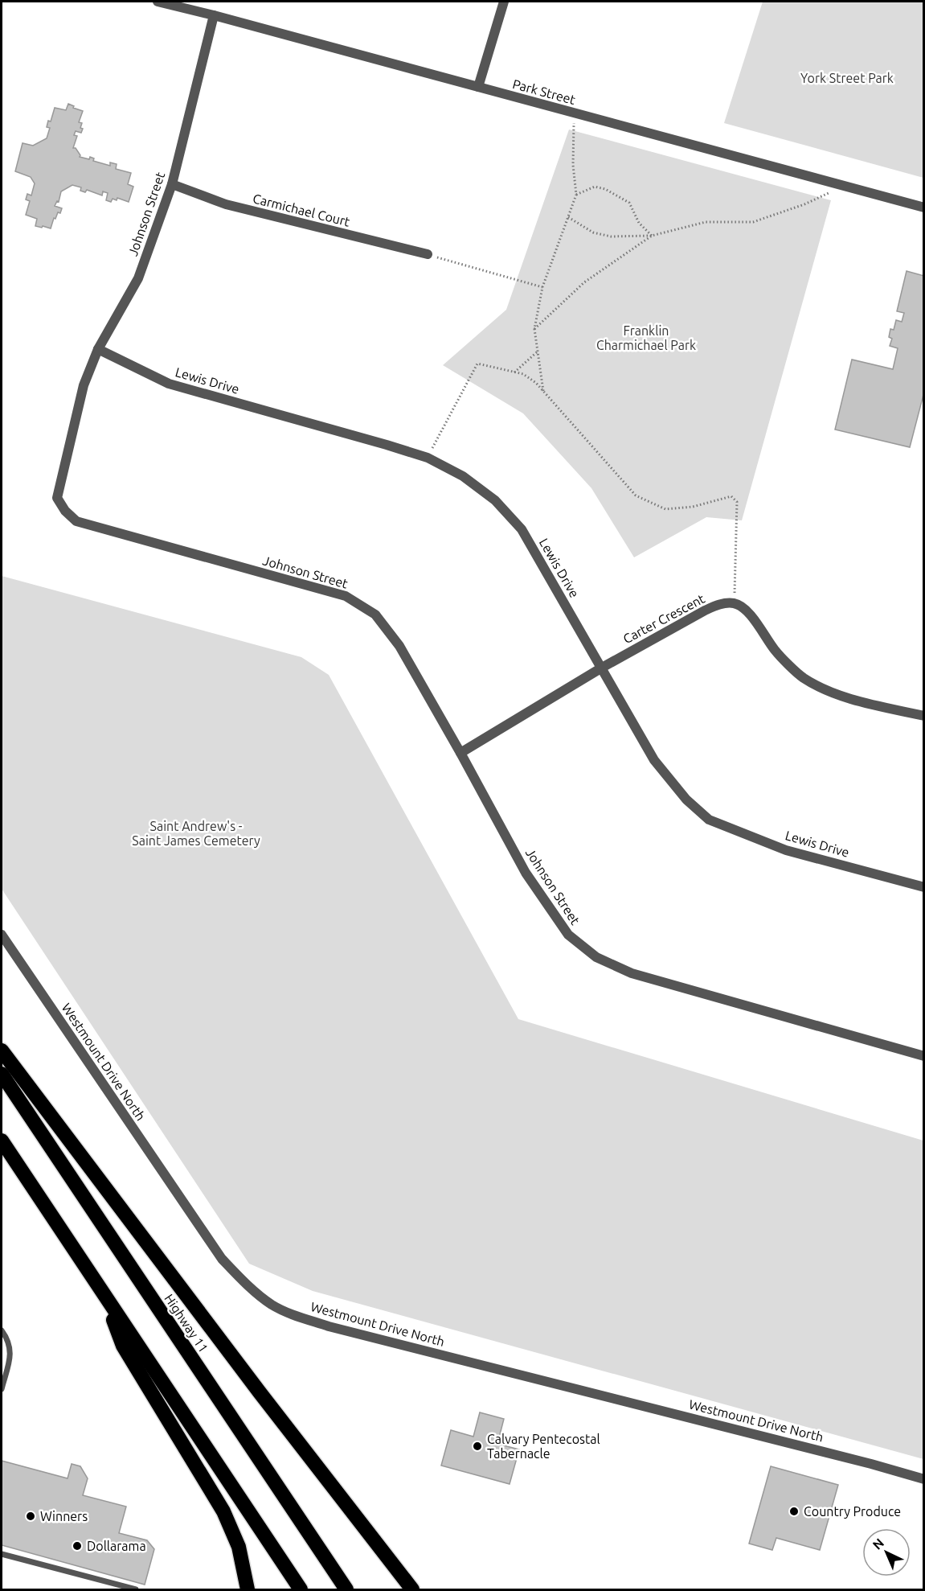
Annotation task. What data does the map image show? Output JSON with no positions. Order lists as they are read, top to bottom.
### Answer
{
  "streets": {
    "highway": ["Highway 11"],
    "street": [
      "Park Street",
      "Carmichael Court",
      "Johnson Street",
      "Lewis Drive",
      "Carter Crescent",
      "Westmount Drive North"
    ]
  },
  "crossings": [
    ["Park Street", "Johnson Street"],
    ["Carmichael Court", "Johnson Street"],
    ["Johnson Street", "Lewis Drive"],
    ["Johnson Street", "Carter Crescent"],
    ["Lewis Drive", "Carter Crescent"]
  ],
  "parks": ["York Street Park", "Franklin Charmichael Park", "Saint Andrew's - Saint James Cemetery"],
  "places": [
    "Calvary Pentecostal Tabernacle",
    "Country Produce",
    "Winners",
    "Dollarama"
  ],
  "north": "top left"
}
